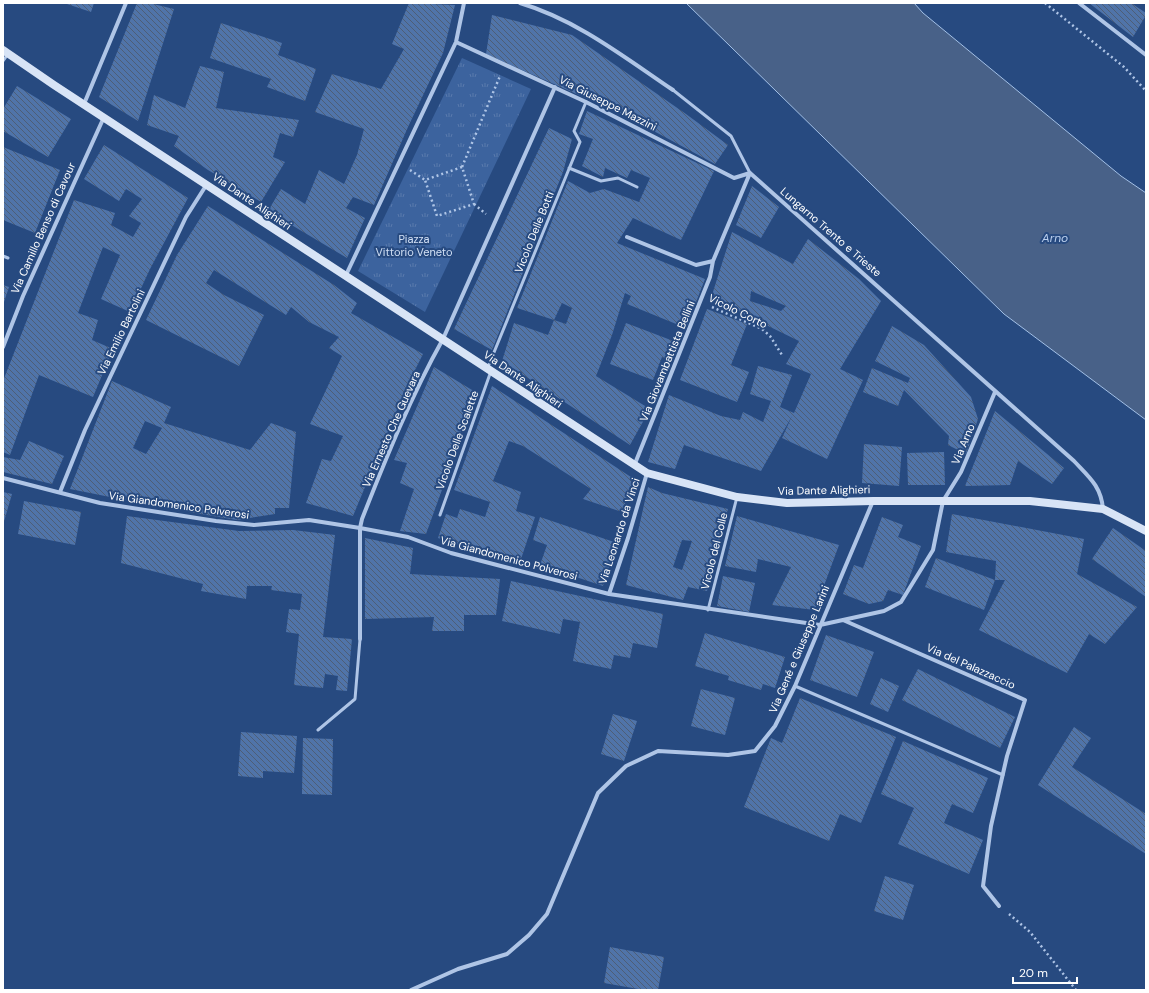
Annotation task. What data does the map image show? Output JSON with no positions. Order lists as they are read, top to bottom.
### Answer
{
  "streets": {
    "main road": ["Via Dante Alighieri"],
    "street": [
      "Via Giuseppe Mazzini",
      "Via Camillo Benso di Cavour",
      "Lungarno Trento e Trieste",
      "Via Emilio Bartolini",
      "Via Giovambattista Bellini",
      "Via Ernesto Che Guevara",
      "Via Arno",
      "Via Giandomenico Polverosi",
      "Via Leonardo da Vinci",
      "Via Gené e Giuseppe Larini",
      "Via del Palazzaccio"
    ],
    "lane": ["Vicolo Delle Botti", "Vicolo Delle Scalette", "Vicolo del Colle"],
    "path": ["Vicolo Corto"]
  },
  "crossings": [
    ["Via Giuseppe Mazzini", "Vicolo Delle Botti"],
    ["Via Giuseppe Mazzini", "Lungarno Trento e Trieste"],
    ["Via Giuseppe Mazzini", "Via Giovambattista Bellini"],
    ["Via Dante Alighieri", "Via Camillo Benso di Cavour"],
    ["Via Dante Alighieri", "Vicolo Delle Botti"],
    ["Via Dante Alighieri", "Lungarno Trento e Trieste"],
    ["Via Dante Alighieri", "Via Emilio Bartolini"],
    ["Via Dante Alighieri", "Via Giovambattista Bellini"],
    ["Via Dante Alighieri", "Via Ernesto Che Guevara"],
    ["Via Dante Alighieri", "Vicolo Delle Scalette"],
    ["Via Dante Alighieri", "Via Arno"],
    ["Via Dante Alighieri", "Via Giandomenico Polverosi"],
    ["Via Dante Alighieri", "Via Leonardo da Vinci"],
    ["Via Dante Alighieri", "Vicolo del Colle"],
    ["Via Dante Alighieri", "Via Gené e Giuseppe Larini"],
    ["Vicolo Delle Botti", "Vicolo Delle Scalette"],
    ["Lungarno Trento e Trieste", "Via Giovambattista Bellini"],
    ["Lungarno Trento e Trieste", "Via Arno"],
    ["Vicolo Corto", "Via Giovambattista Bellini"],
    ["Via Emilio Bartolini", "Via Giandomenico Polverosi"],
    ["Via Ernesto Che Guevara", "Via Giandomenico Polverosi"],
    ["Via Arno", "Via Giandomenico Polverosi"],
    ["Via Giandomenico Polverosi", "Via Leonardo da Vinci"],
    ["Via Giandomenico Polverosi", "Vicolo del Colle"],
    ["Via Giandomenico Polverosi", "Via Gené e Giuseppe Larini"],
    ["Via Giandomenico Polverosi", "Via del Palazzaccio"]
  ],
  "water": ["Arno"],
  "parks": ["Piazza Vittorio Veneto"],
  "scale_bar": "20 m"
}
